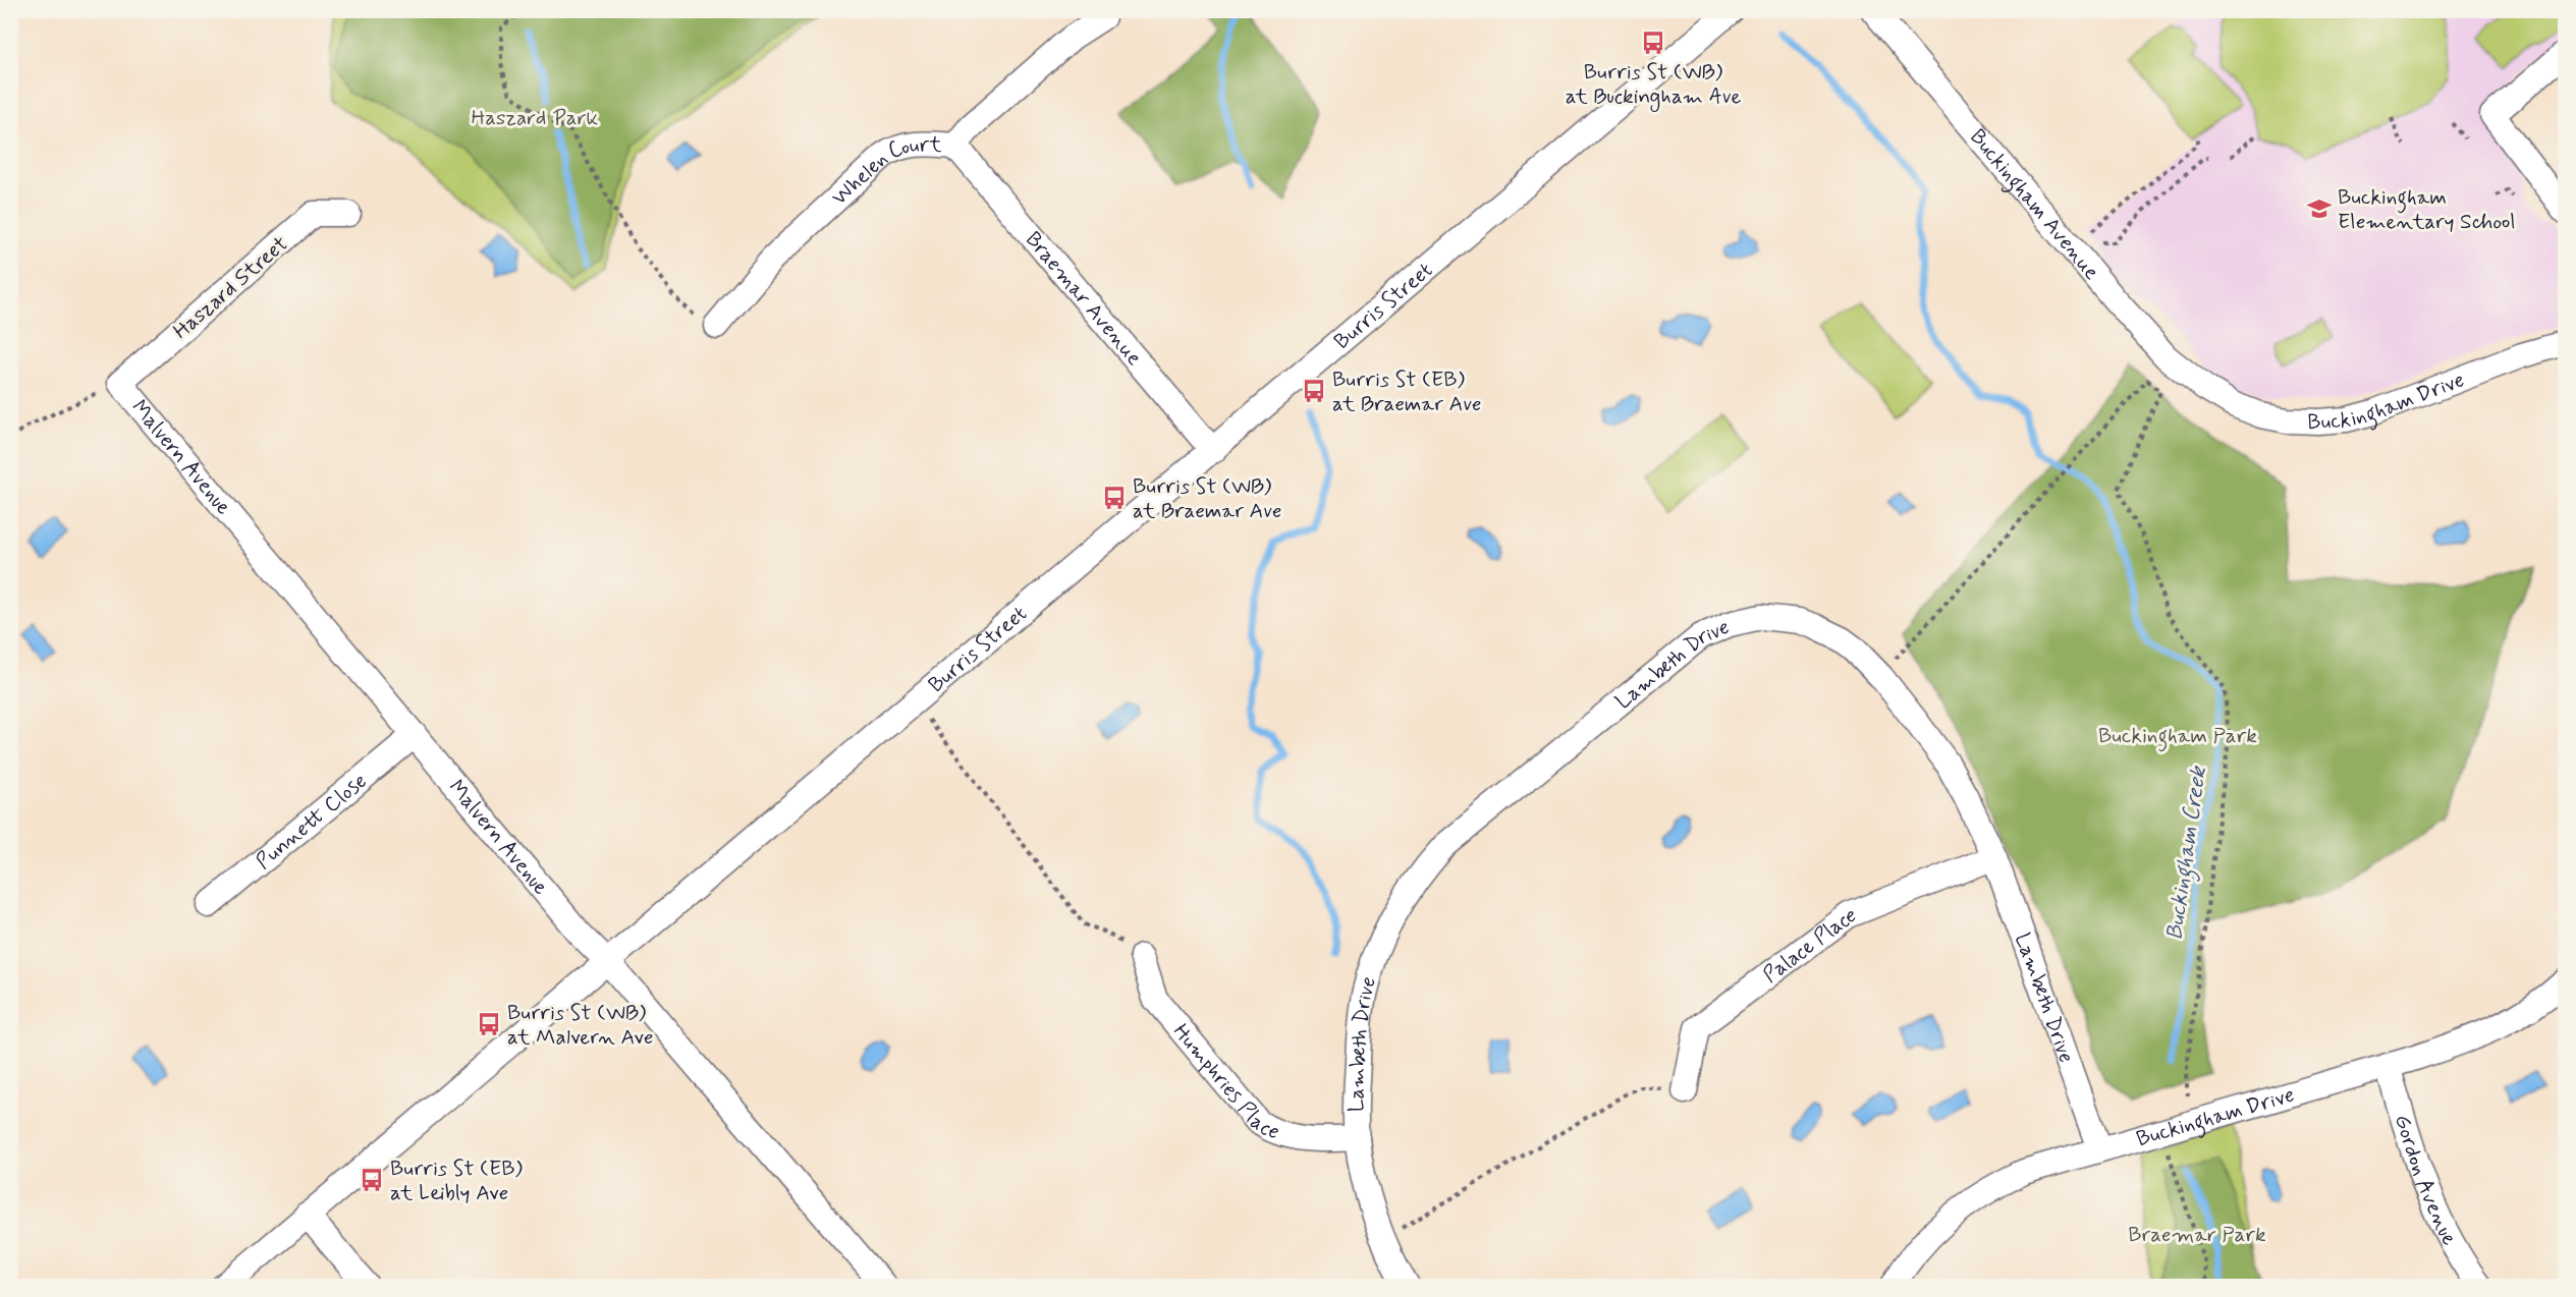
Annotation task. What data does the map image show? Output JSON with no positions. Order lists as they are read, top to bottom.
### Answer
{
  "streets": {
    "street": [
      "Whelen Court",
      "Buckingham Avenue",
      "Haszard Street",
      "Braemar Avenue",
      "Burris Street",
      "Buckingham Drive",
      "Malvern Avenue",
      "Lambeth Drive",
      "Punnett Close",
      "Palace Place",
      "Humphries Place",
      "Gordon Avenue"
    ]
  },
  "crossings": [
    ["Whelen Court", "Braemar Avenue"],
    ["Buckingham Avenue", "Buckingham Drive"],
    ["Haszard Street", "Malvern Avenue"],
    ["Braemar Avenue", "Burris Street"],
    ["Burris Street", "Malvern Avenue"],
    ["Buckingham Drive", "Lambeth Drive"],
    ["Buckingham Drive", "Gordon Avenue"],
    ["Malvern Avenue", "Punnett Close"],
    ["Lambeth Drive", "Palace Place"],
    ["Lambeth Drive", "Humphries Place"]
  ],
  "water": ["Buckingham Creek"],
  "parks": ["Haszard Park", "Buckingham Park", "Braemar Park"],
  "places": {
    "bus stop": [
      "Burris St (WB) at Buckingham Ave",
      "Burris St (EB) at Braemar Ave",
      "Burris St (WB) at Braemar Ave",
      "Burris St (WB) at Malvern Ave",
      "Burris St (EB) at Leibly Ave"
    ],
    "school or university": ["Buckingham Elementary School"]
  }
}
